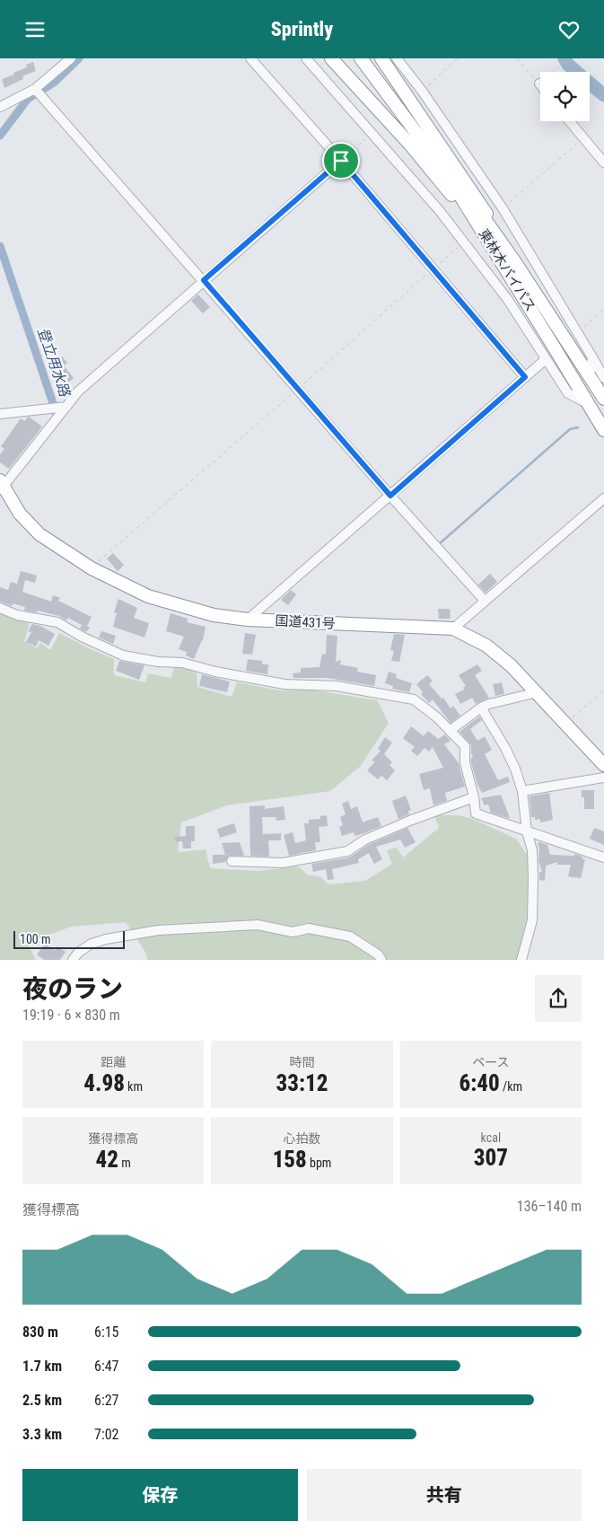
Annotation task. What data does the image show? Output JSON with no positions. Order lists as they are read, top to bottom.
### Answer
{
  "streets": {
    "highway": ["東林木バイパス", "国道431号"]
  },
  "water": ["登立用水路"],
  "scale_bar": "100 m",
  "page": {
    "header": "Sprintly",
    "scale": "100 m",
    "heading": ["夜のラン", "19:19 · 6 × 830 m"],
    "stats": [
      ["距離", "4.98 km"],
      ["時間", "33:12"],
      ["ペース", "6:40 /km"],
      ["獲得標高", "42 m"],
      ["心拍数", "158 bpm"],
      ["kcal", "307"]
    ],
    "chart": ["獲得標高", "136–140 m"],
    "list": [
      {
        "name": "830 m",
        "note": "6:15"
      },
      {
        "name": "1.7 km",
        "note": "6:47"
      },
      {
        "name": "2.5 km",
        "note": "6:27"
      },
      {
        "name": "3.3 km",
        "note": "7:02"
      }
    ],
    "buttons": ["保存", "共有"]
  }
}
